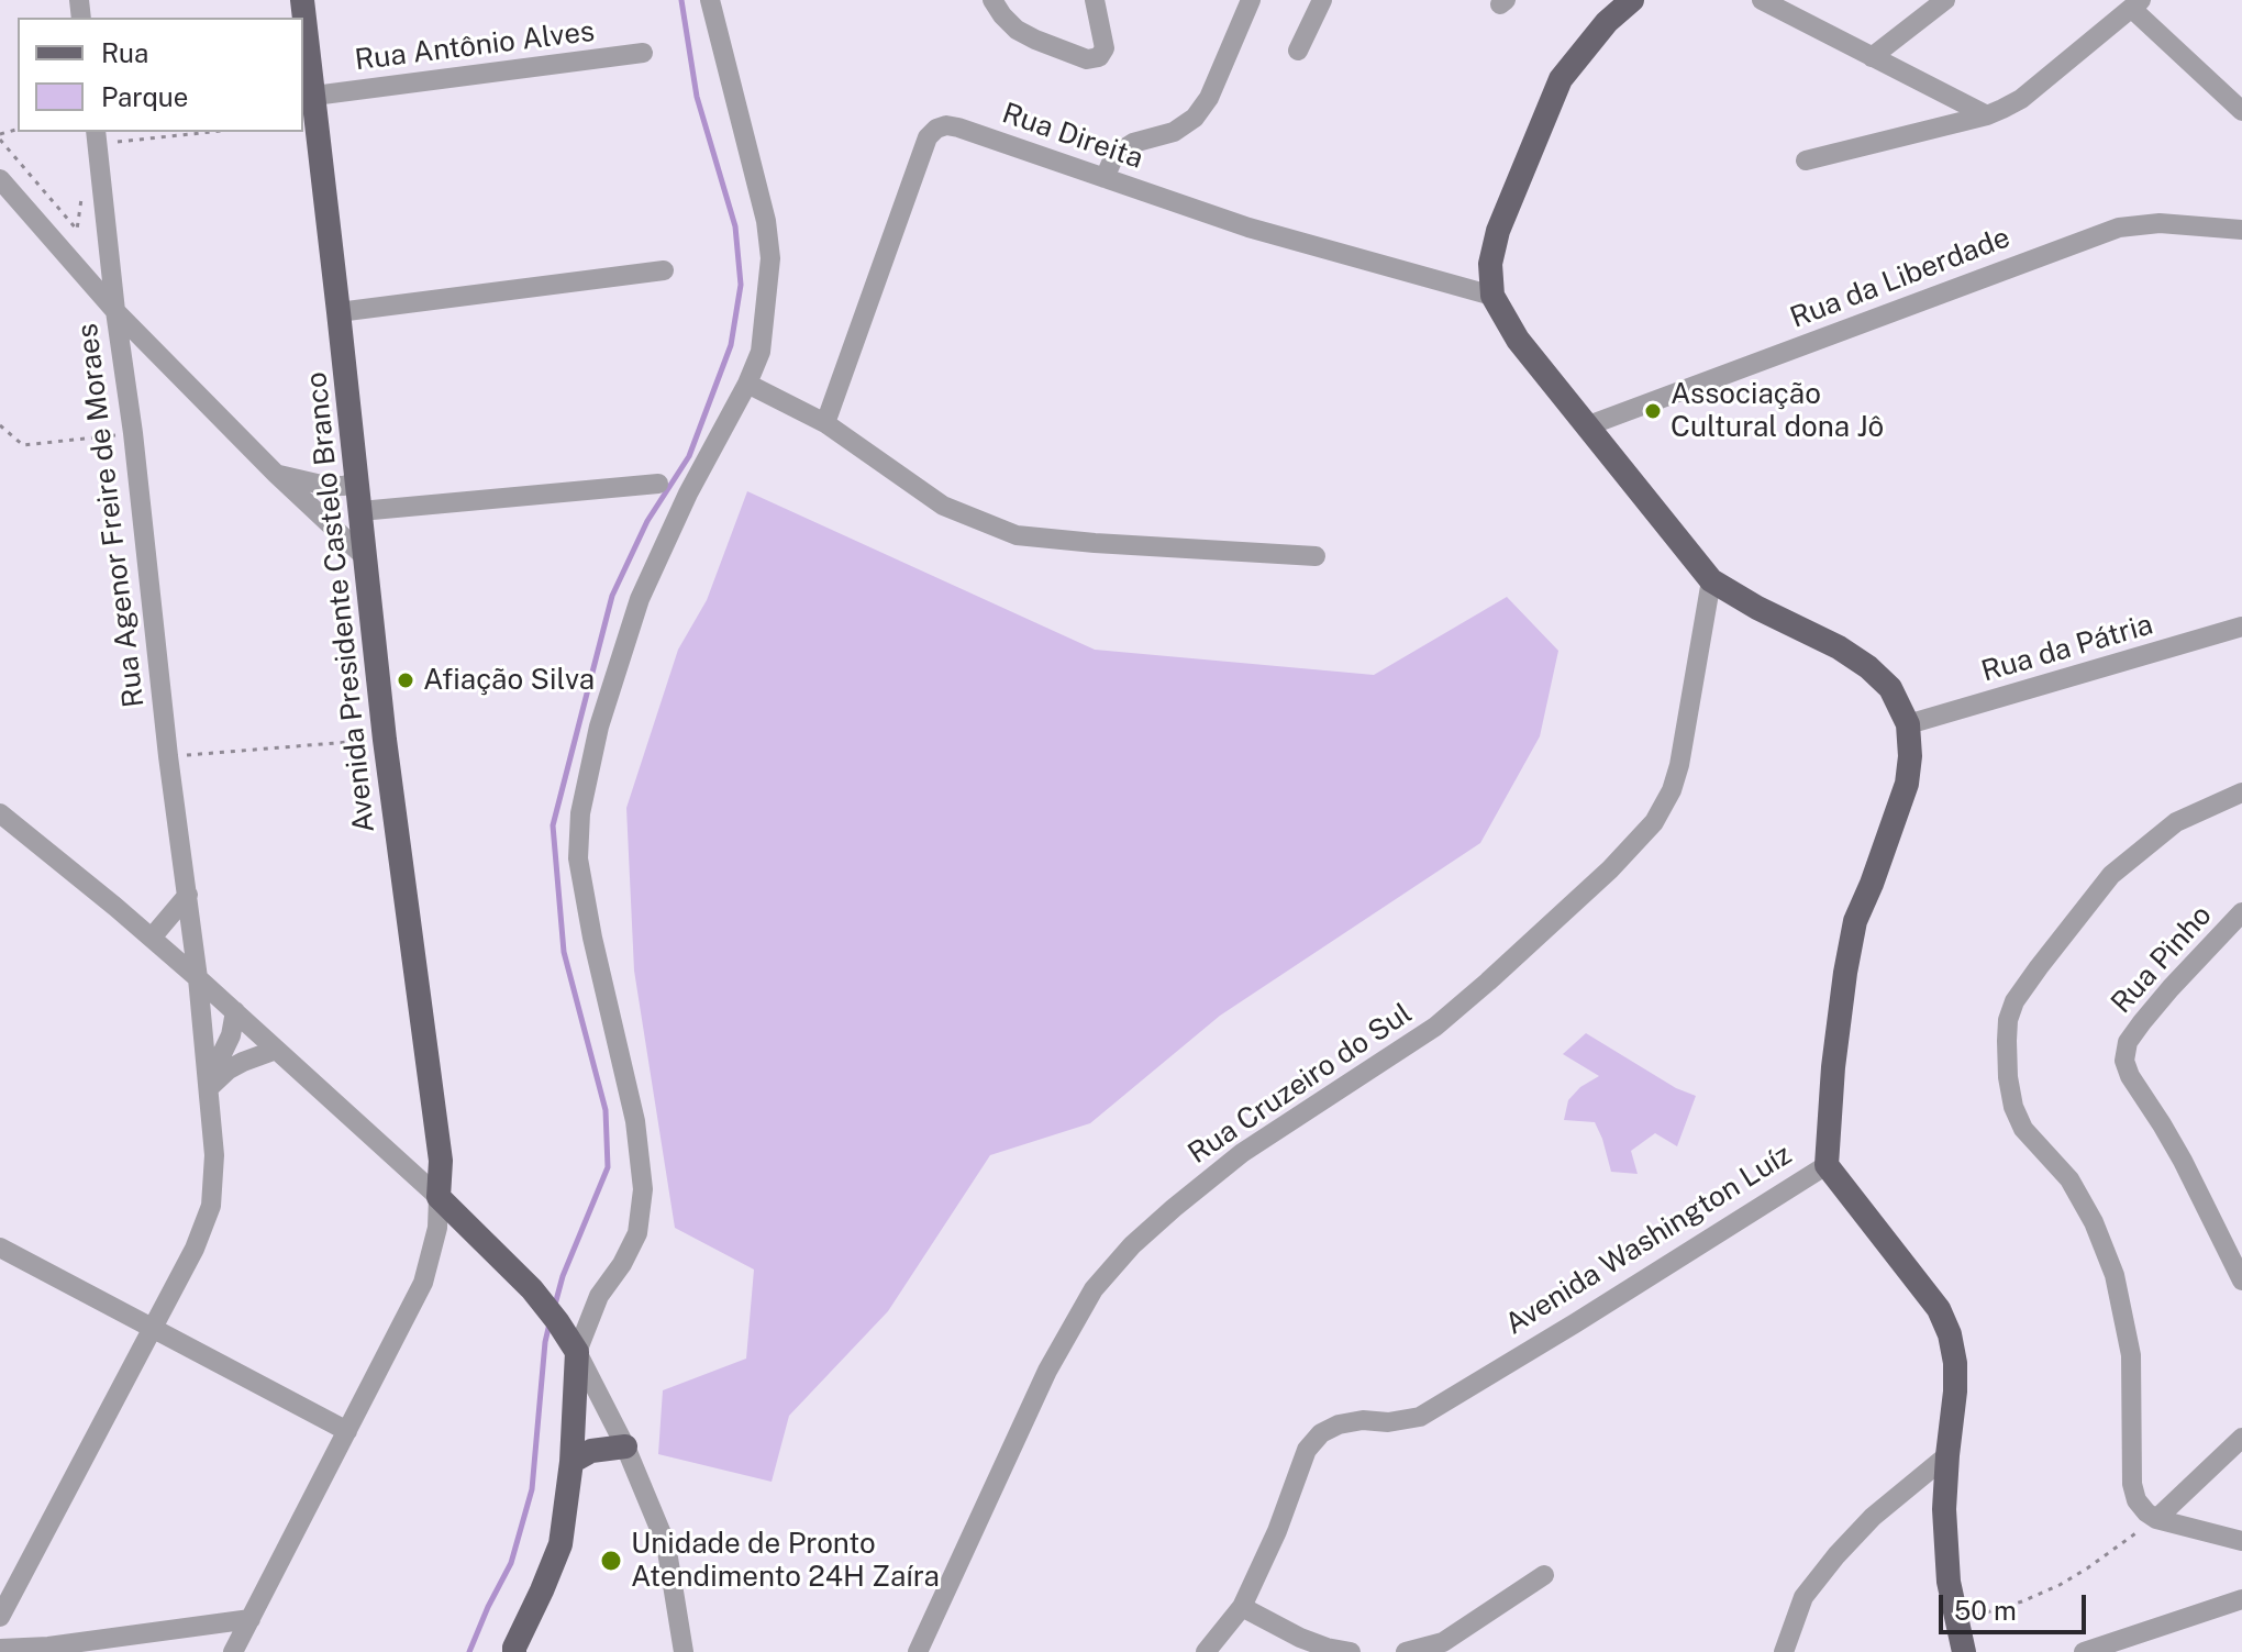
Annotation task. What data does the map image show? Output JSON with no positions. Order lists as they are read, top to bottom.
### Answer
{
  "streets": {
    "main road": ["Avenida Presidente Castelo Branco", "Avenida Washington Luíz"],
    "street": [
      "Rua Antônio Alves",
      "Rua Direita",
      "Rua da Liberdade",
      "Rua Agenor Freire de Moraes",
      "Rua da Pátria",
      "Rua Pinho",
      "Rua Cruzeiro do Sul"
    ]
  },
  "crossings": [
    ["Rua Antônio Alves", "Avenida Presidente Castelo Branco"],
    ["Rua Direita", "Avenida Washington Luíz"],
    ["Rua da Liberdade", "Avenida Washington Luíz"],
    ["Rua da Pátria", "Avenida Washington Luíz"],
    ["Rua Cruzeiro do Sul", "Avenida Washington Luíz"]
  ],
  "places": ["Associação Cultural dona Jô", "Afiação Silva", "Unidade de Pronto Atendimento 24H Zaíra"],
  "legend": ["Rua", "Parque"],
  "scale_bar": "50 m"
}
